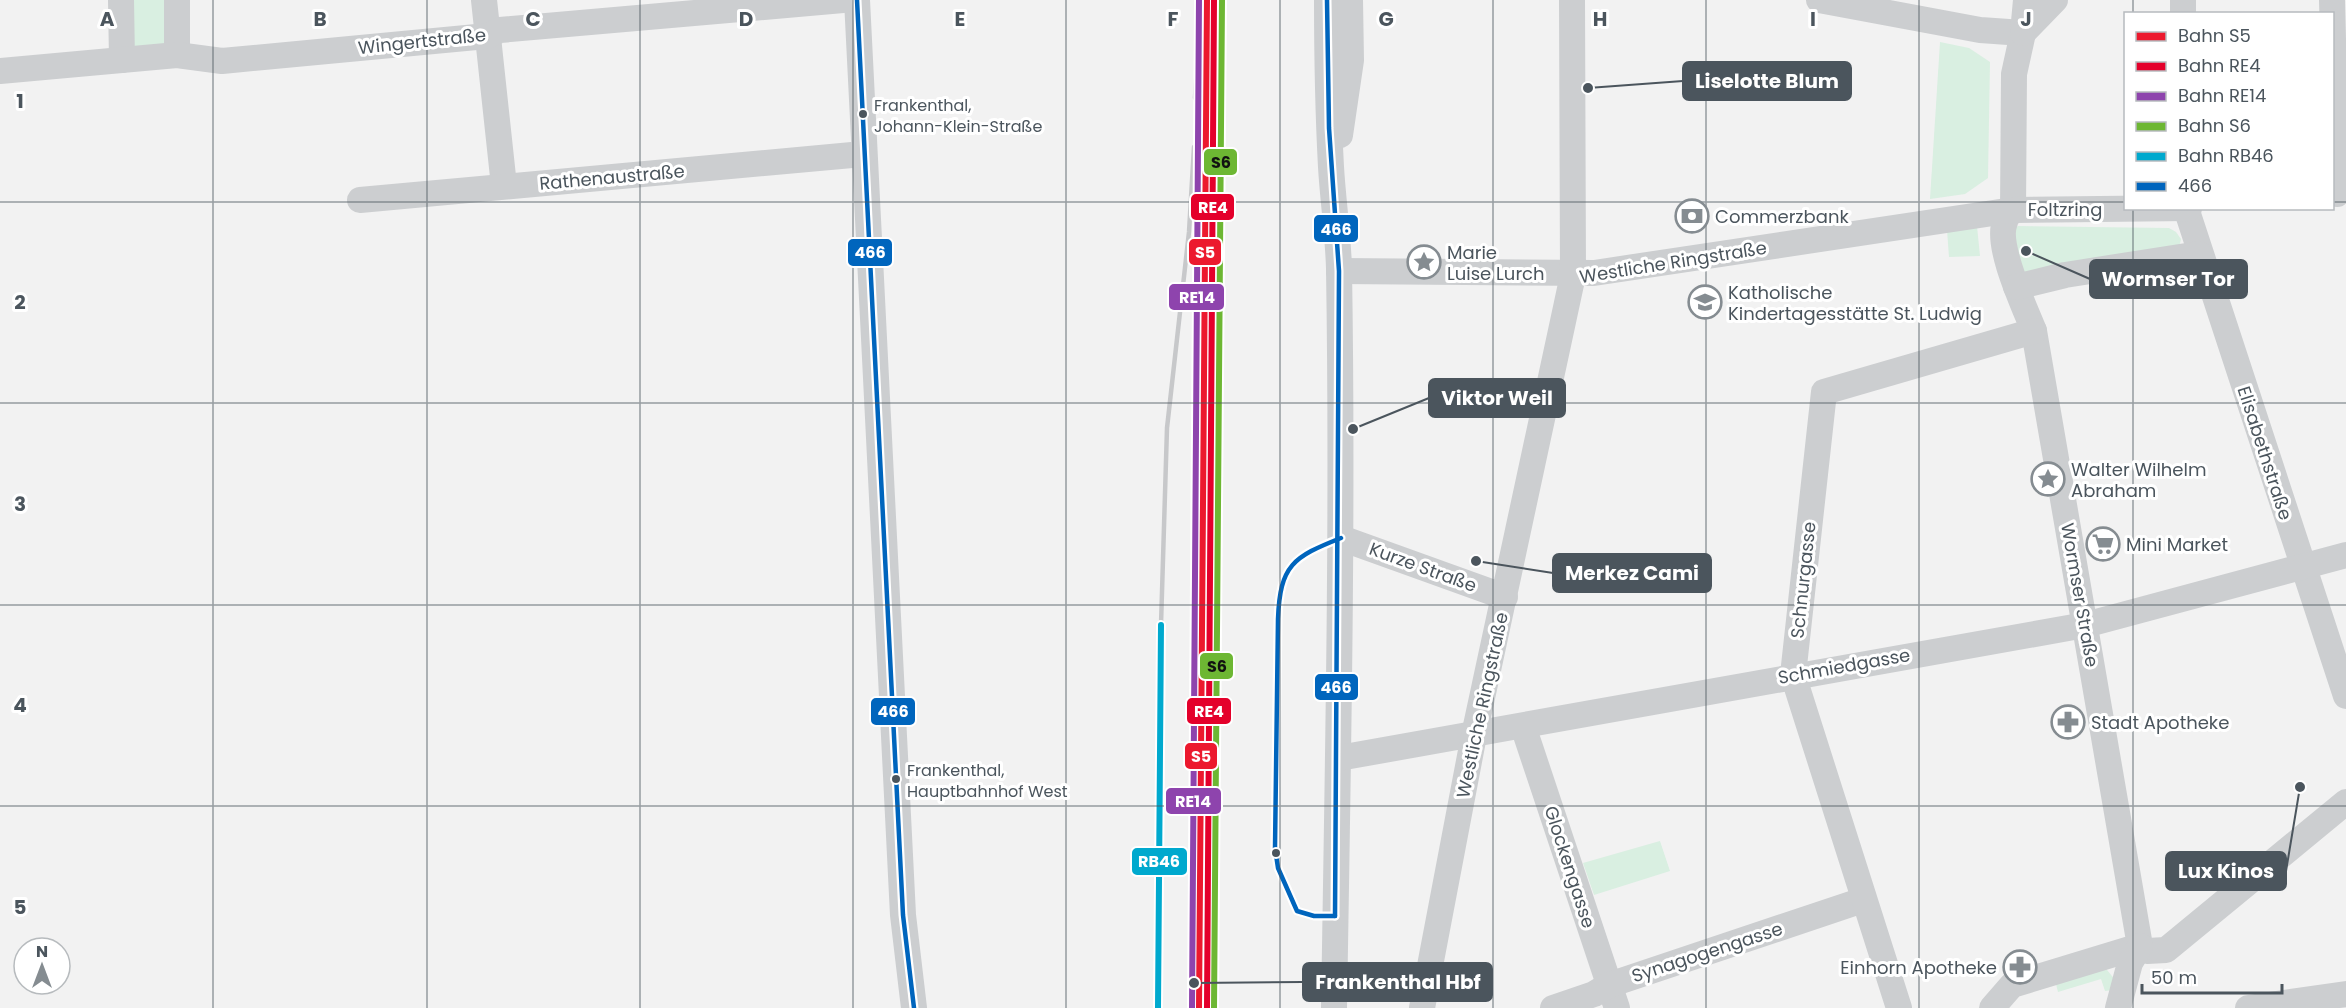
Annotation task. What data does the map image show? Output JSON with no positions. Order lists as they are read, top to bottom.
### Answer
{
  "streets": {
    "street": [
      "Wingertstraße",
      "Rathenaustraße",
      "Foltzring",
      "Westliche Ringstraße",
      "Elisabethstraße",
      "Kurze Straße",
      "Schnurgasse",
      "Wormser Straße",
      "Schmiedgasse",
      "Glockengasse",
      "Synagogengasse"
    ]
  },
  "crossings": [
    ["Foltzring", "Westliche Ringstraße"],
    ["Foltzring", "Wormser Straße"],
    ["Westliche Ringstraße", "Kurze Straße"],
    ["Westliche Ringstraße", "Wormser Straße"],
    ["Westliche Ringstraße", "Schmiedgasse"],
    ["Elisabethstraße", "Schmiedgasse"],
    ["Schnurgasse", "Wormser Straße"],
    ["Schnurgasse", "Schmiedgasse"],
    ["Schnurgasse", "Synagogengasse"],
    ["Wormser Straße", "Schmiedgasse"],
    ["Schmiedgasse", "Glockengasse"],
    ["Glockengasse", "Synagogengasse"]
  ],
  "places": {
    "other": [
      "Liselotte Blum",
      "Frankenthal, Johann-Klein-Straße",
      "Wormser Tor",
      "Viktor Weil",
      "Merkez Cami",
      "Frankenthal, Hauptbahnhof West",
      "Lux Kinos",
      "Frankenthal Hbf"
    ],
    "bank": ["Commerzbank"],
    "place": ["Marie Luise Lurch", "Walter Wilhelm Abraham"],
    "school or university": ["Katholische Kindertagesstätte St. Ludwig"],
    "supermarket": ["Mini Market"],
    "pharmacy": ["Stadt Apotheke", "Einhorn Apotheke"]
  },
  "lines": [
    "rail line S5",
    "rail line RE4",
    "rail line RE14",
    "rail line S6",
    "transit line 466",
    "rail line RB46"
  ],
  "legend": [
    "Bahn S5",
    "Bahn RE4",
    "Bahn RE14",
    "Bahn S6",
    "Bahn RB46",
    "466"
  ],
  "scale_bar": "50 m",
  "north": "top",
  "grid": {
    "columns": [
      "A",
      "B",
      "C",
      "D",
      "E",
      "F",
      "G",
      "H",
      "I",
      "J"
    ],
    "rows": [
      "1",
      "2",
      "3",
      "4",
      "5"
    ]
  }
}
